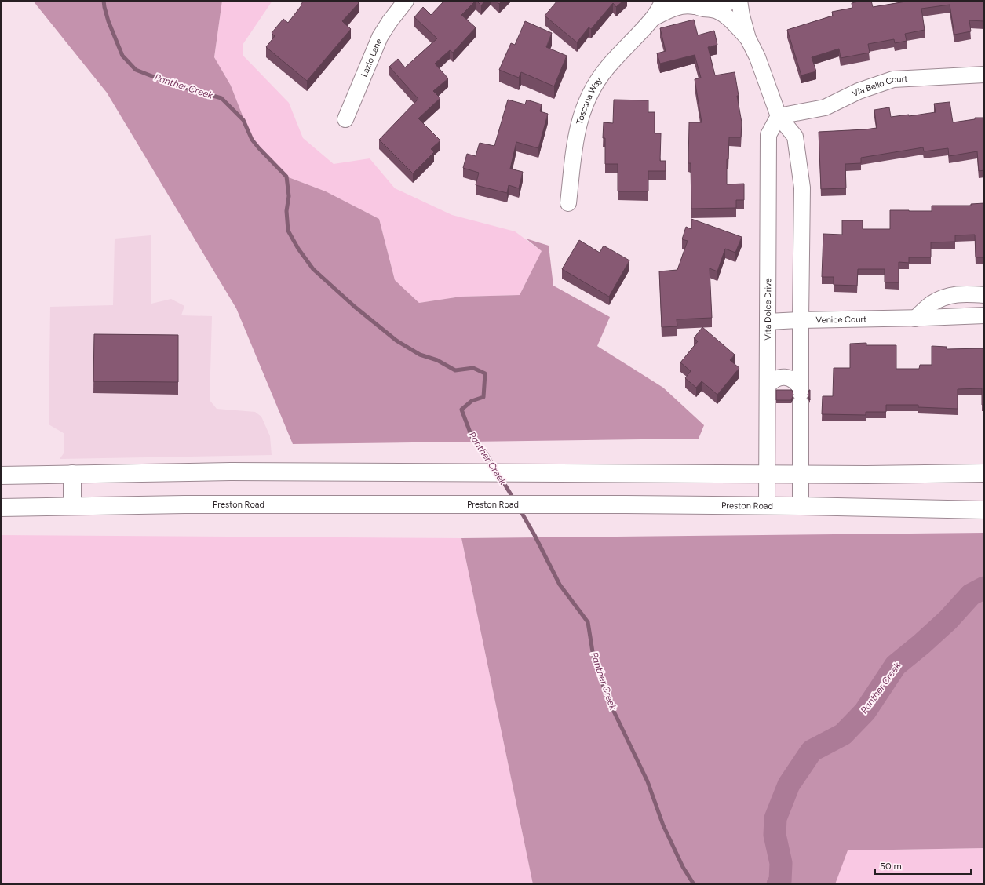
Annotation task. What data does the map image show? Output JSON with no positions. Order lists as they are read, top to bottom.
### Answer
{
  "streets": {
    "main road": ["Preston Road"],
    "street": [
      "Lazio Lane",
      "Via Bello Court",
      "Toscana Way",
      "Vita Dolce Drive",
      "Venice Court"
    ]
  },
  "crossings": [
    ["Via Bello Court", "Vita Dolce Drive"],
    ["Vita Dolce Drive", "Venice Court"],
    ["Vita Dolce Drive", "Preston Road"]
  ],
  "water": ["Panther Creek"],
  "scale_bar": "50 m"
}
